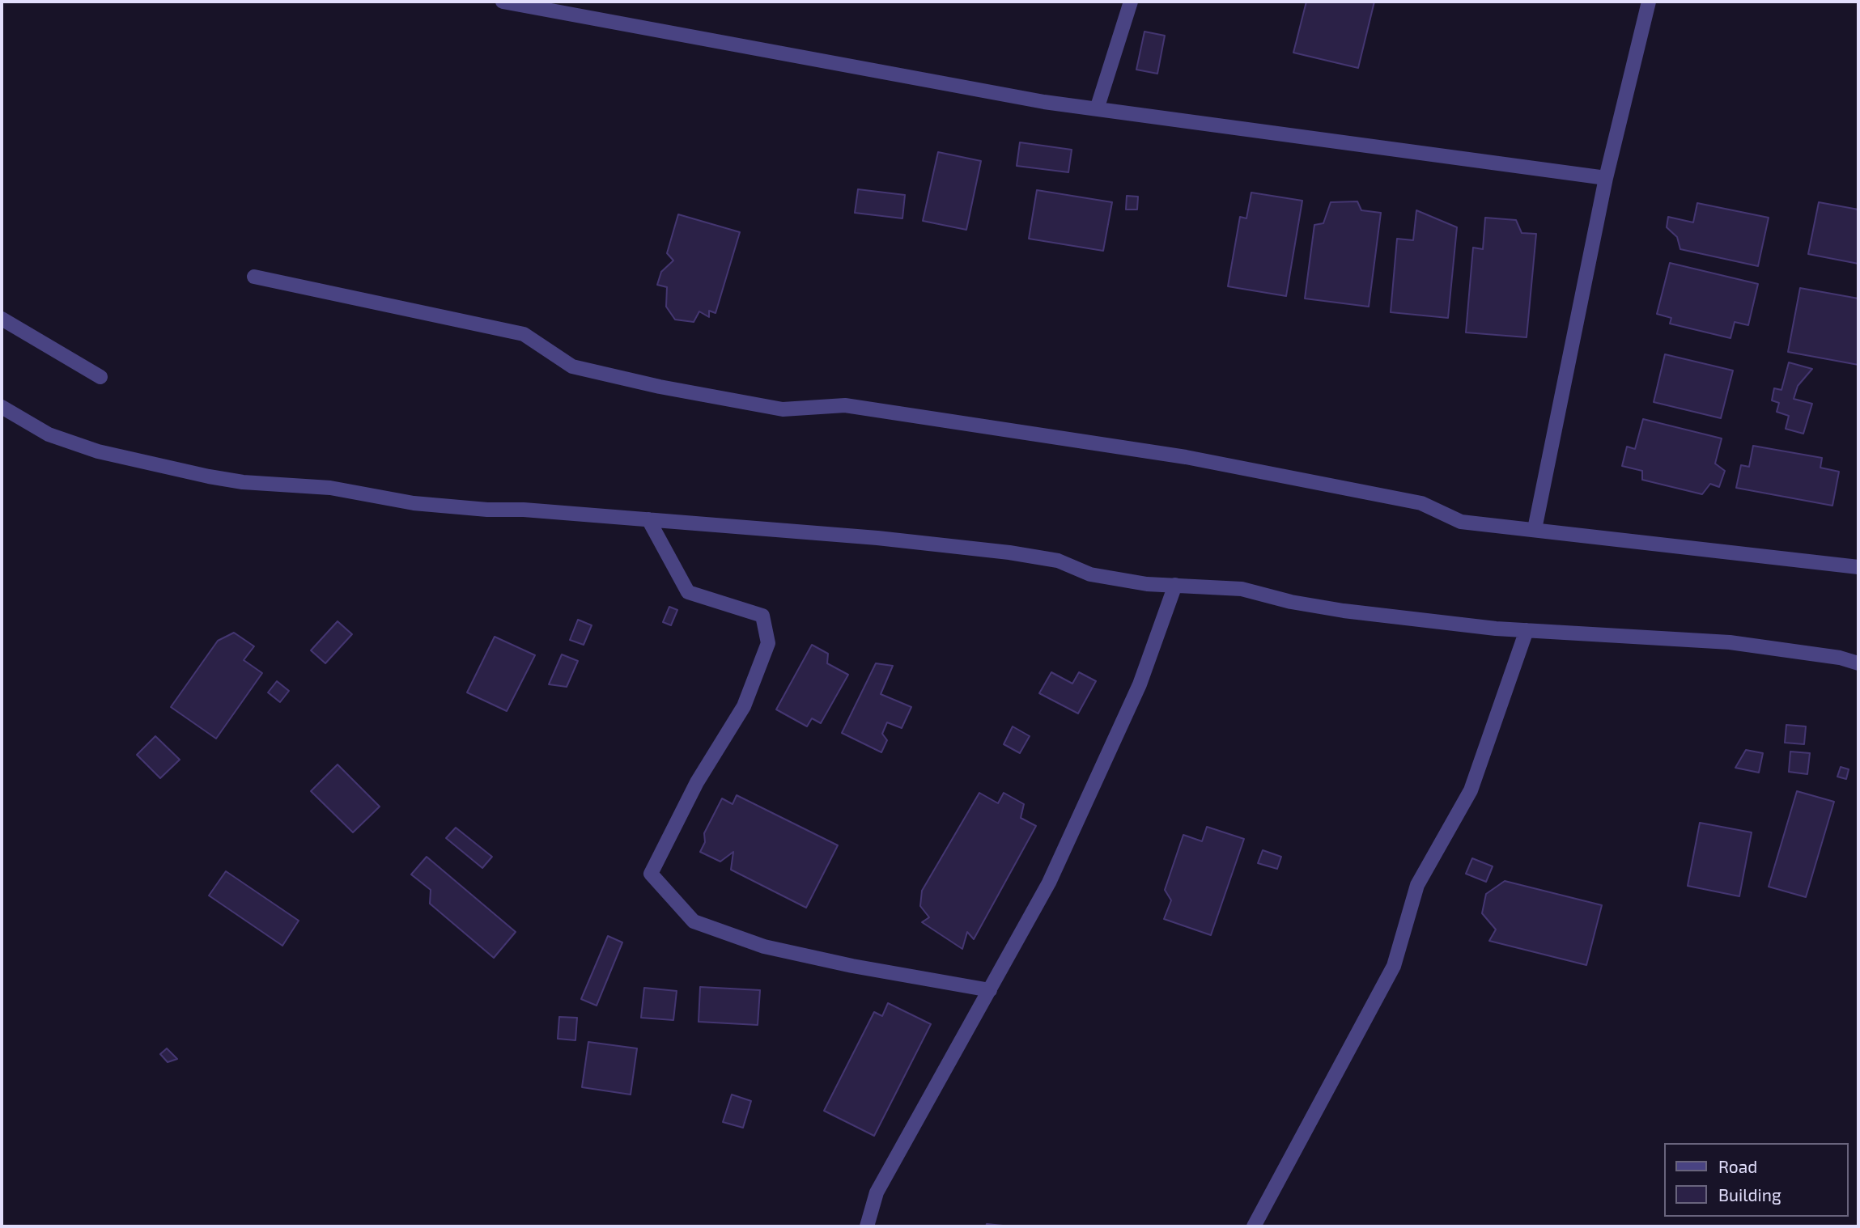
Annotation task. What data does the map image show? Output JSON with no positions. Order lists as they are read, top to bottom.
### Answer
{
  "legend": ["Road", "Building"]
}
